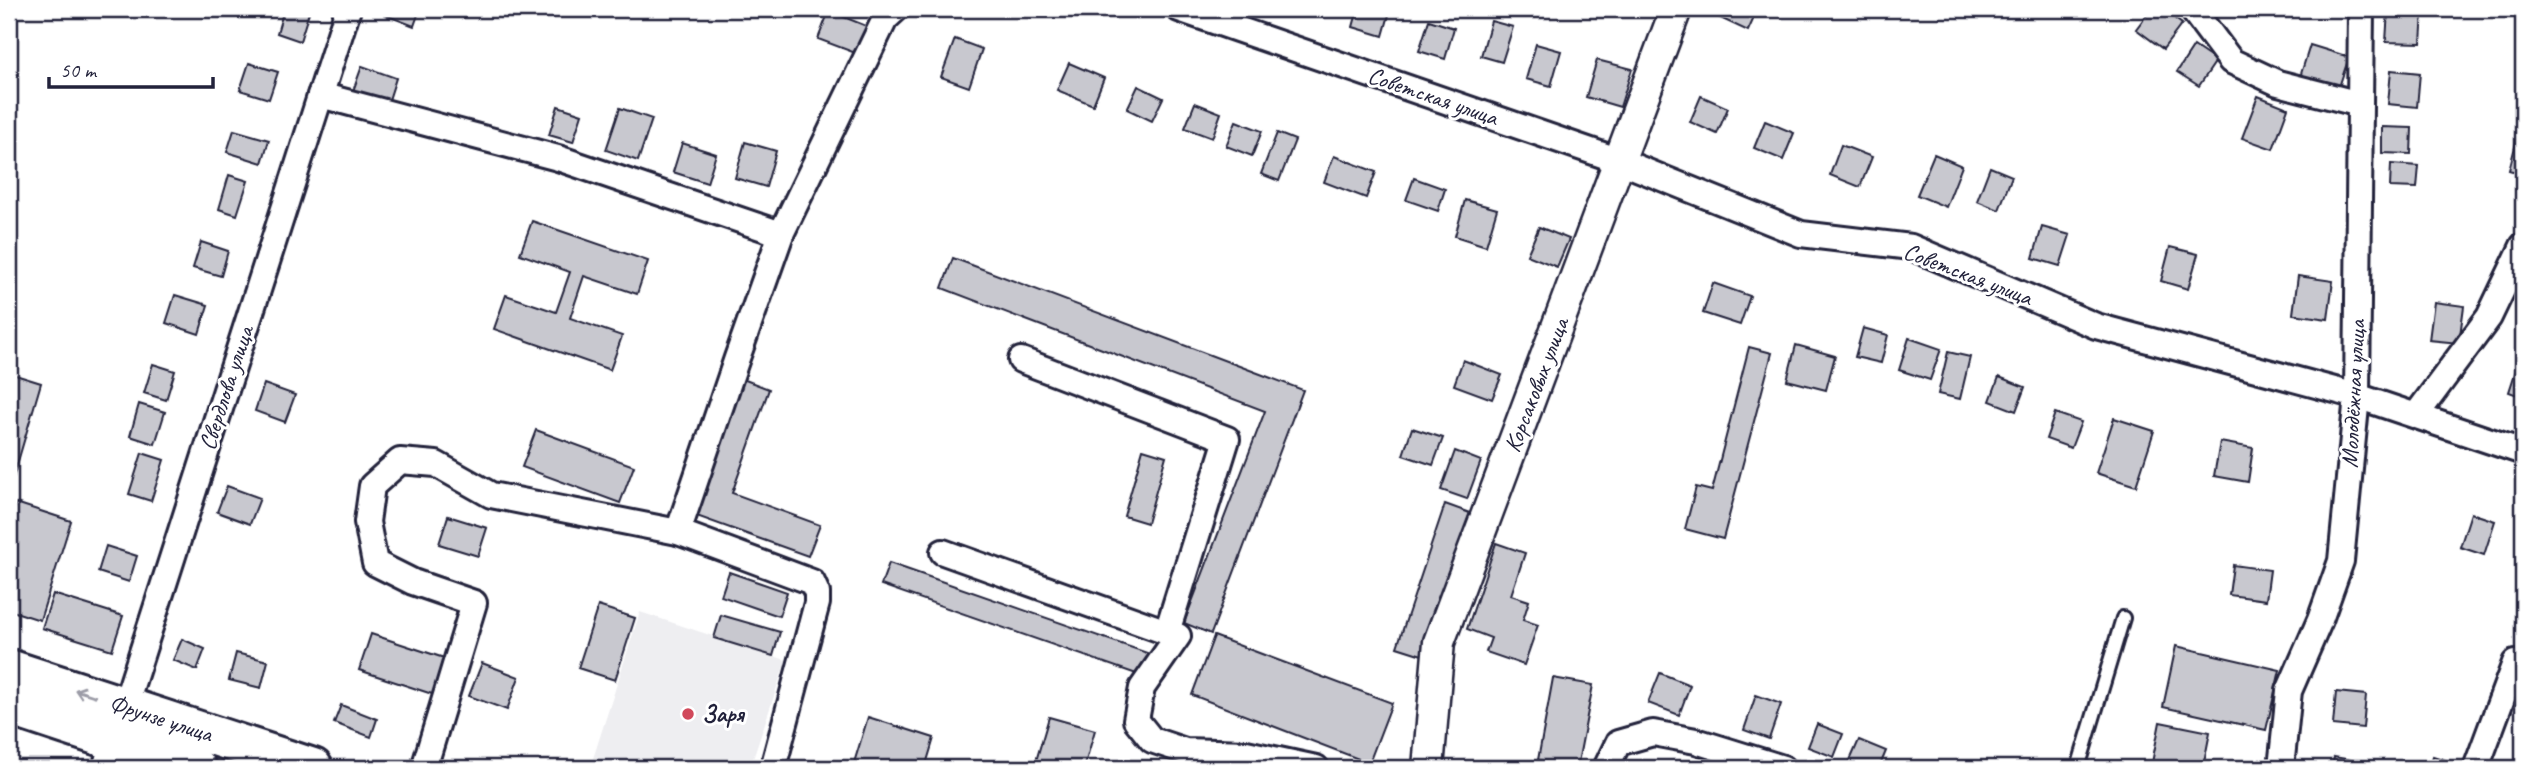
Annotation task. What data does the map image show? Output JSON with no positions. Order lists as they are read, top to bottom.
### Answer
{
  "streets": {
    "main road": ["Фрунзе улица"],
    "street": [
      "Советская улица",
      "Корсаковых улица",
      "Свердлова улица",
      "Молодёжная улица"
    ]
  },
  "crossings": [
    ["Советская улица", "Корсаковых улица"],
    ["Советская улица", "Молодёжная улица"],
    ["Свердлова улица", "Фрунзе улица"]
  ],
  "places": ["Заря"],
  "scale_bar": "50 m"
}
